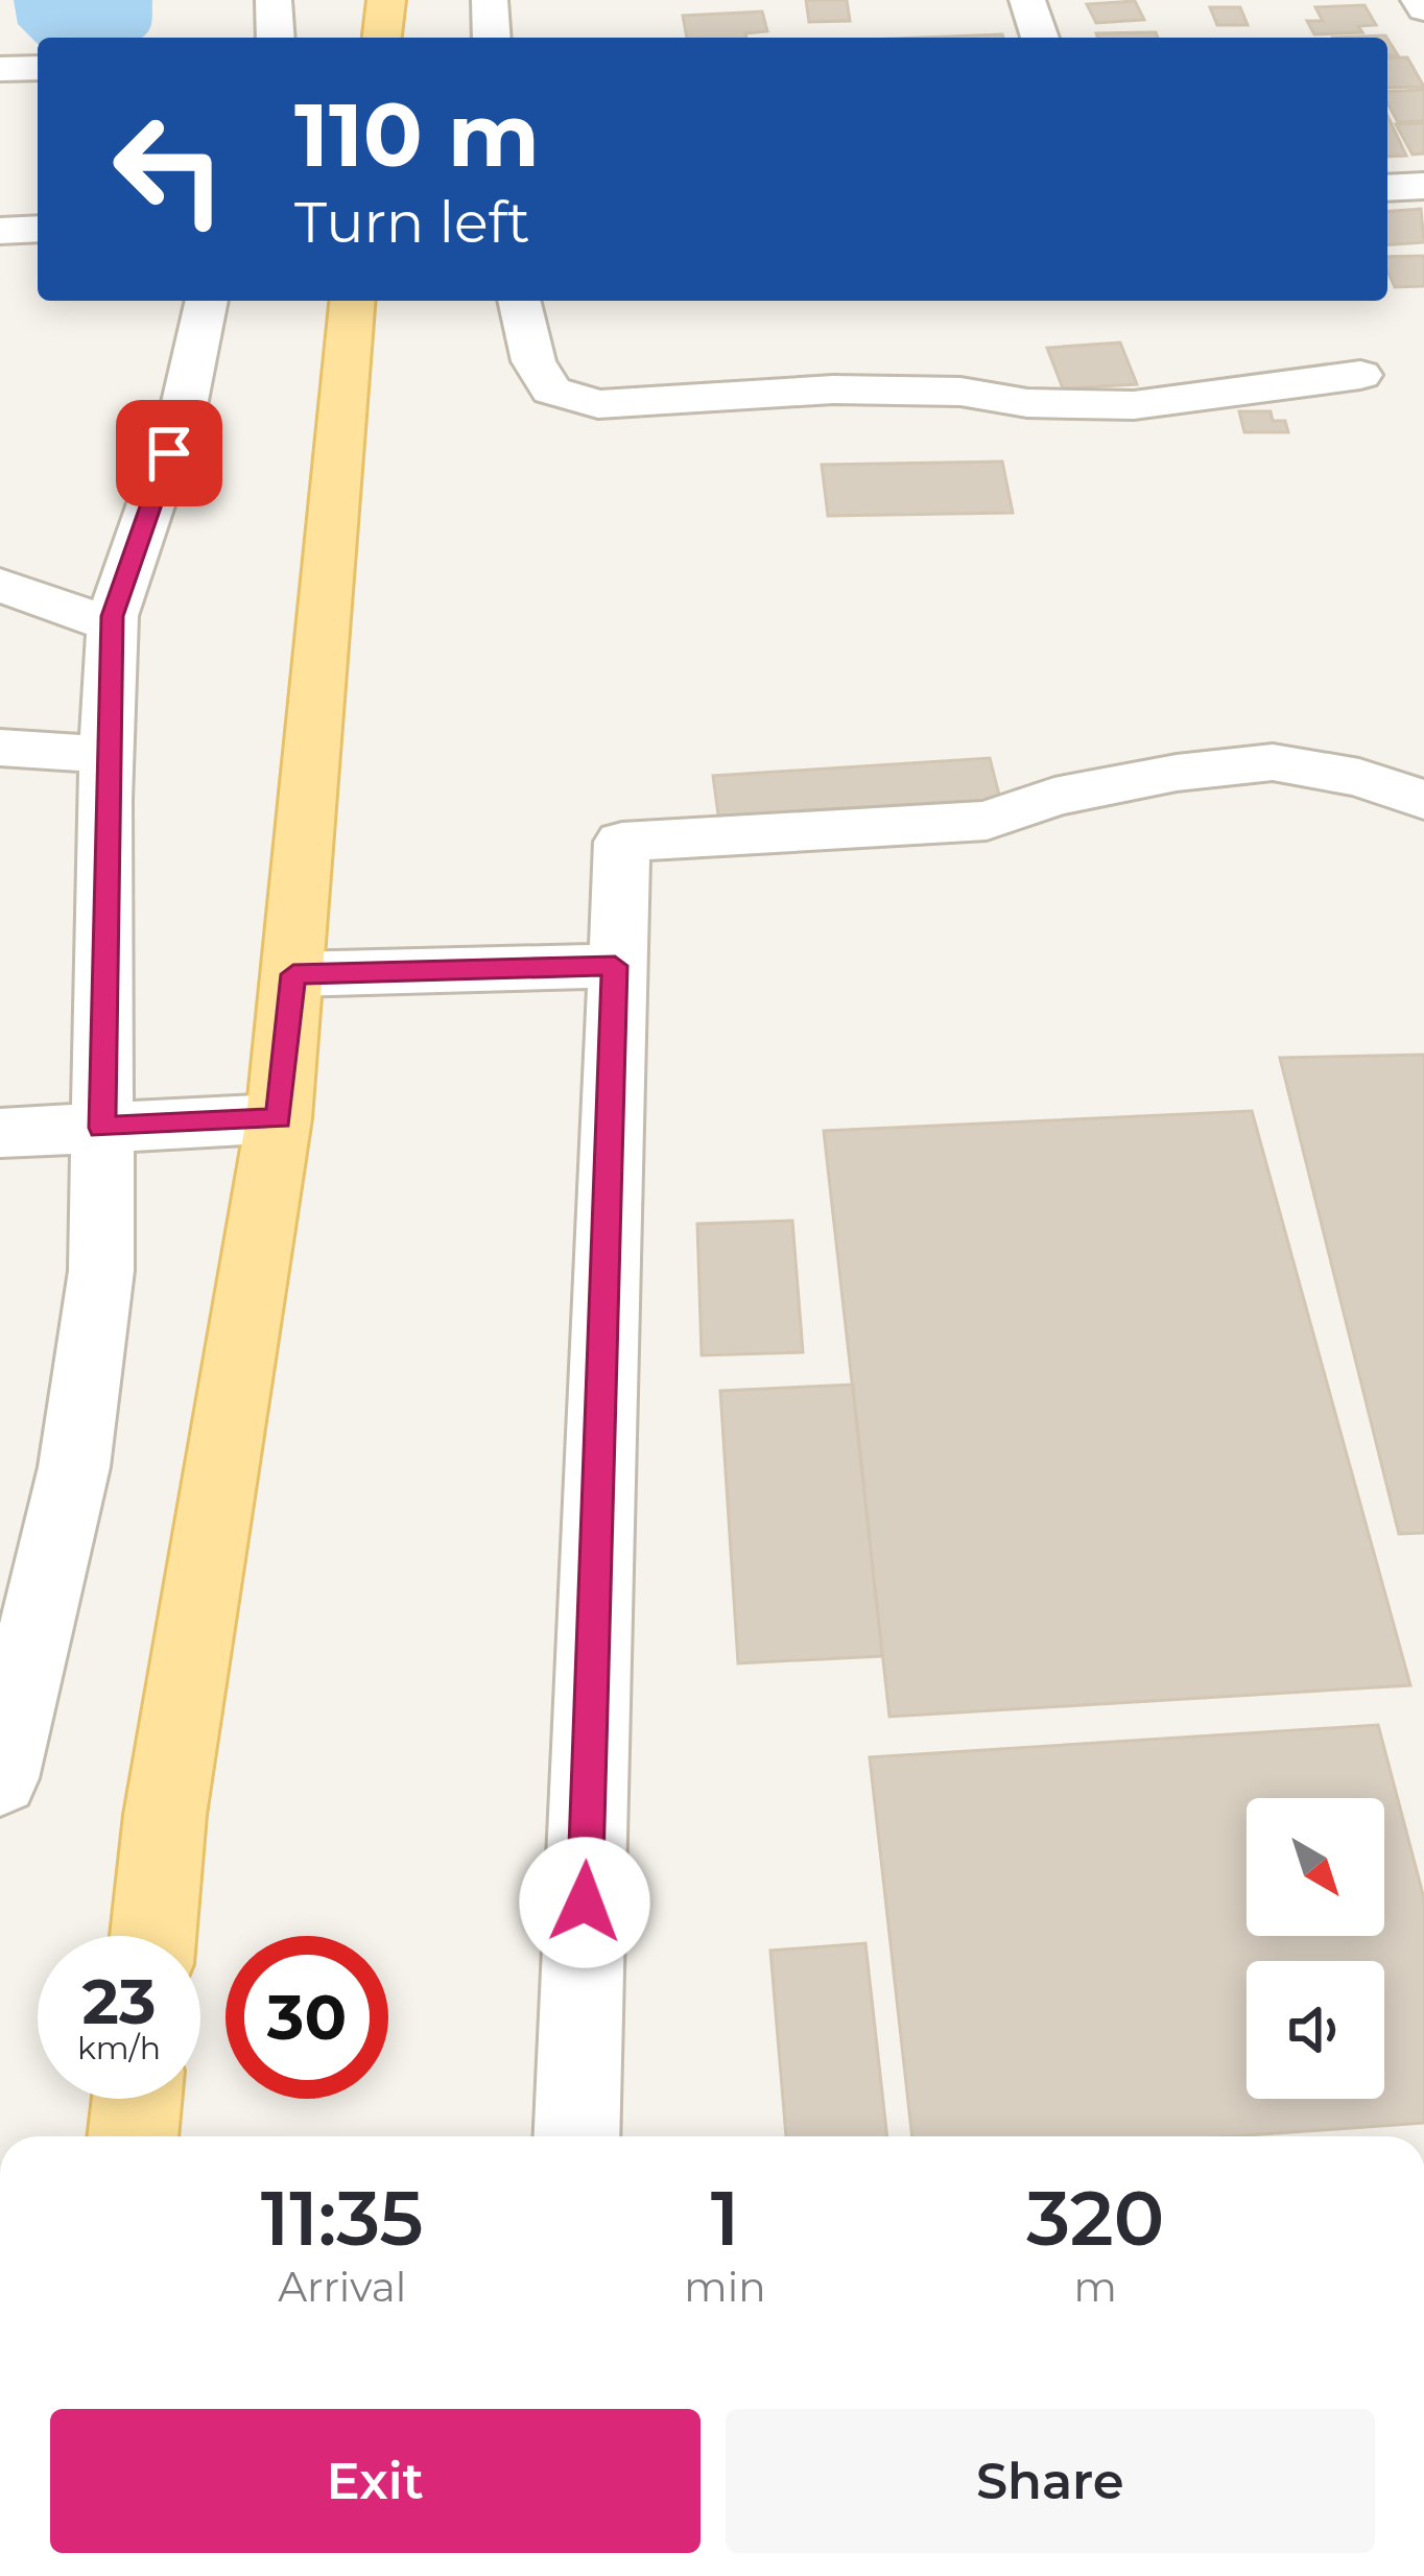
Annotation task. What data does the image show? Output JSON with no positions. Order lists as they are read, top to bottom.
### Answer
{
  "north": "bottom right",
  "page": {
    "turn": ["110 m", "Turn left"],
    "speed": "23 km/h",
    "limit": "30",
    "eta": [
      "11:35",
      "Arrival",
      "1",
      "min",
      "320",
      "m"
    ],
    "buttons": ["Exit", "Share"]
  }
}
